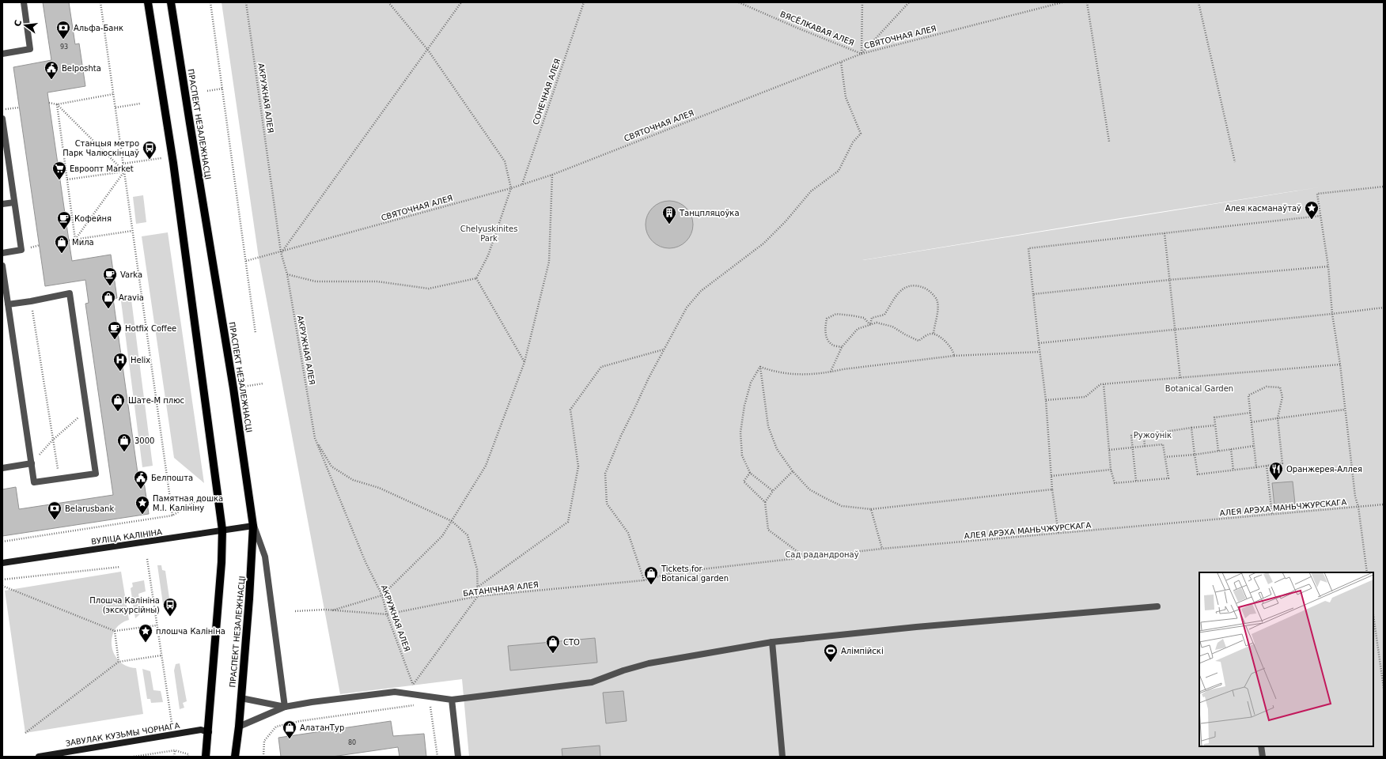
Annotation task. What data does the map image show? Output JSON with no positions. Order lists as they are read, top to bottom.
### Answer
{
  "streets": {
    "main road": ["ПРАСПЕКТ НЕЗАЛЕЖНАСЦІ", "ВУЛІЦА КАЛІНІНА", "ЗАВУЛАК КУЗЬМЫ ЧОРНАГА"],
    "path": [
      "ВЯСЁЛКАВАЯ АЛЕЯ",
      "СВЯТОЧНАЯ АЛЕЯ",
      "СОНЕЧНАЯ АЛЕЯ",
      "АКРУЖНАЯ АЛЕЯ",
      "АЛЕЯ АРЭХА МАНЬЧЖУРСКАГА",
      "БАТАНІЧНАЯ АЛЕЯ"
    ]
  },
  "crossings": [
    ["ВЯСЁЛКАВАЯ АЛЕЯ", "СВЯТОЧНАЯ АЛЕЯ"],
    ["СВЯТОЧНАЯ АЛЕЯ", "СОНЕЧНАЯ АЛЕЯ"],
    ["СВЯТОЧНАЯ АЛЕЯ", "АКРУЖНАЯ АЛЕЯ"],
    ["АКРУЖНАЯ АЛЕЯ", "БАТАНІЧНАЯ АЛЕЯ"],
    ["ПРАСПЕКТ НЕЗАЛЕЖНАСЦІ", "ВУЛІЦА КАЛІНІНА"],
    ["АЛЕЯ АРЭХА МАНЬЧЖУРСКАГА", "БАТАНІЧНАЯ АЛЕЯ"]
  ],
  "parks": [
    "Chelyuskinites Park",
    "Botanical Garden",
    "Ружоўнік",
    "Сад радандронаў"
  ],
  "places": {
    "bank": ["Альфа-Банк", "Belarusbank"],
    "public building": ["Belposhta", "Белпошта"],
    "bus stop": ["Станцыя метро Парк Чалюскінцаў", "Плошча Калініна (экскурсійны)"],
    "supermarket": ["Евроопт Market"],
    "place": ["Алея касманаўтаў", "Памятная дошка М.І. Калініну", "плошча Калініна"],
    "building": ["Танцпляцоўка"],
    "cafe": ["Кофейня", "Varka", "Hotfix Coffee"],
    "shop": [
      "Мила",
      "Aravia",
      "Шате-М плюс",
      "3000",
      "Tickets for Botanical garden",
      "СТО",
      "АлатанТур"
    ],
    "hospital": ["Helix"],
    "restaurant": ["Оранжерея-Аллея"],
    "sports": ["Алімпійскі"]
  },
  "house_numbers": ["93", "80"],
  "north": "left"
}
